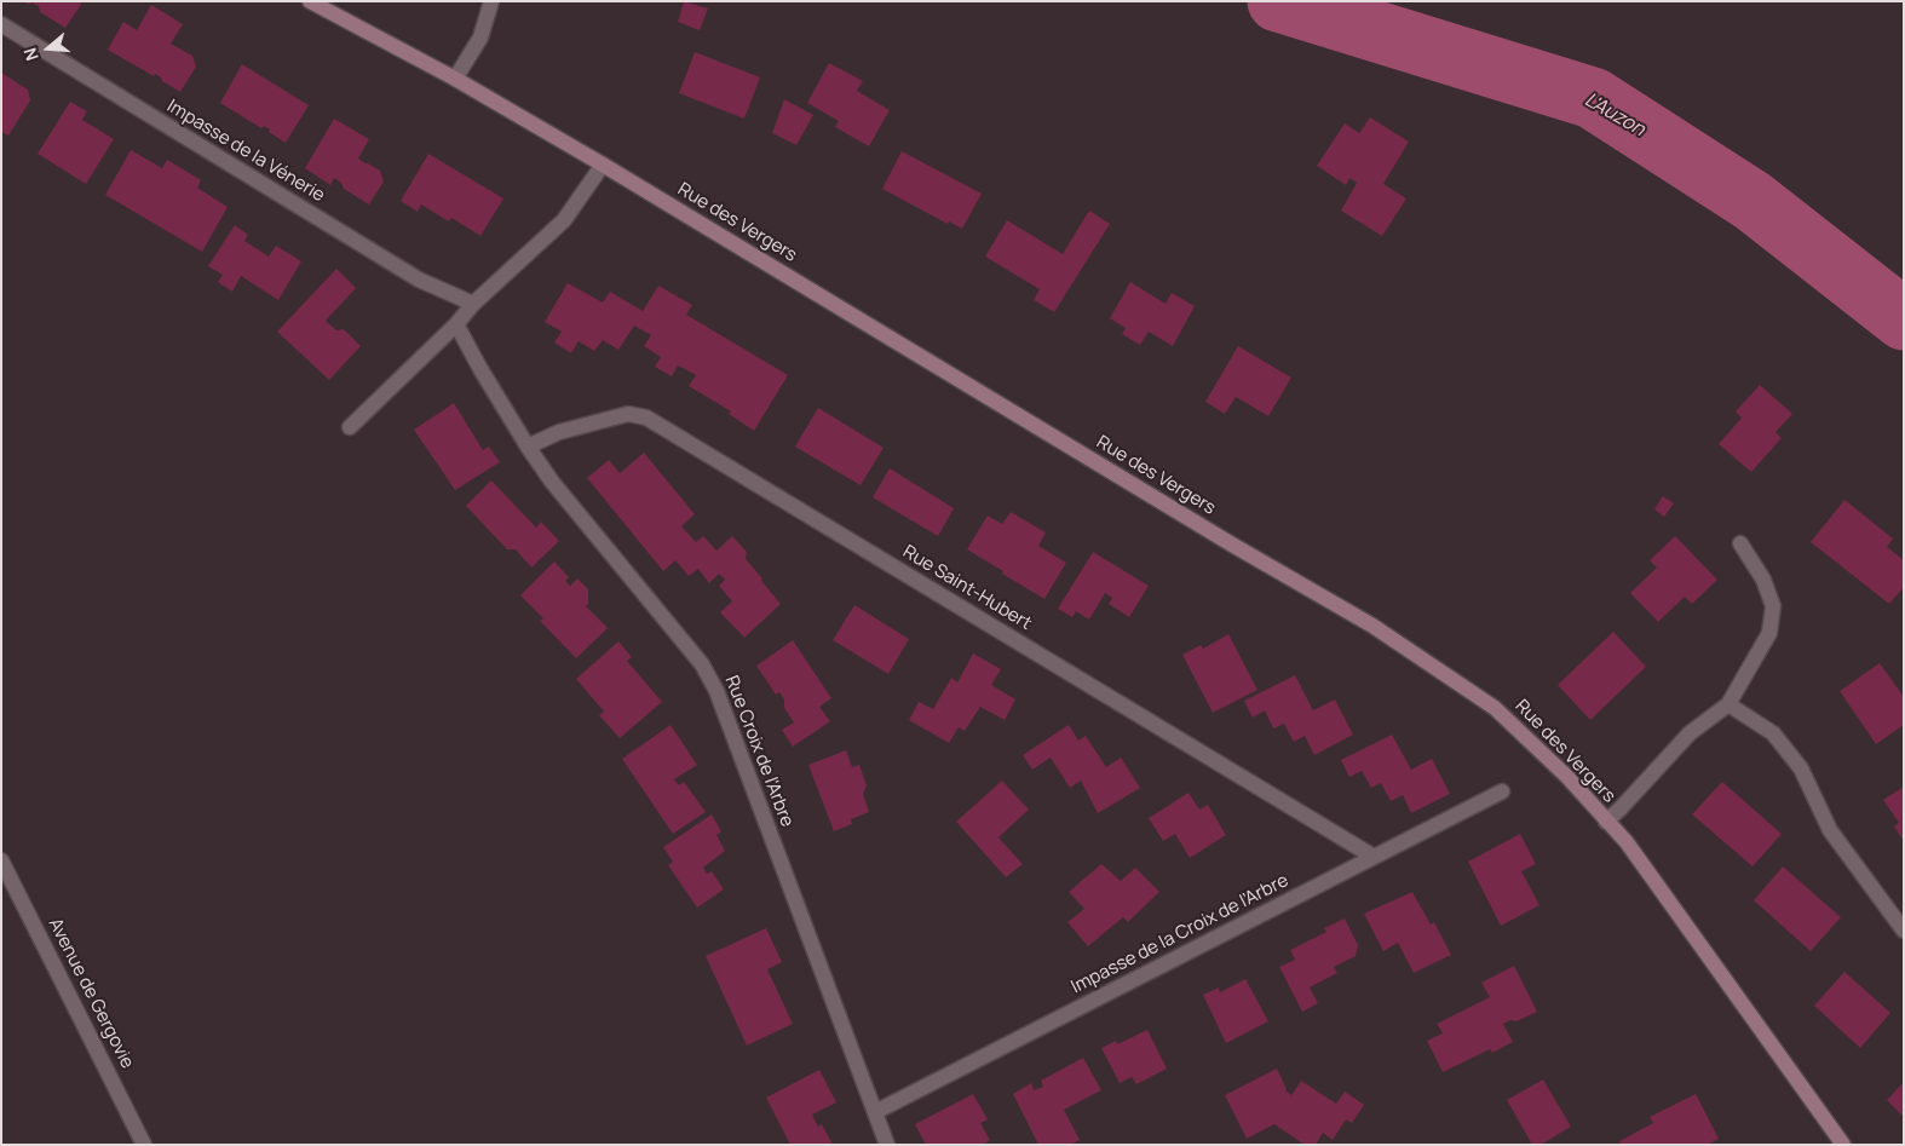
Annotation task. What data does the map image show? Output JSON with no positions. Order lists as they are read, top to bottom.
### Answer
{
  "streets": {
    "main road": ["Rue des Vergers"],
    "street": [
      "Impasse de la Vénerie",
      "Rue Saint-Hubert",
      "Rue Croix de l'Arbre",
      "Impasse de la Croix de l’Arbre",
      "Avenue de Gergovie"
    ]
  },
  "crossings": [
    ["Rue Saint-Hubert", "Rue Croix de l'Arbre"],
    ["Rue Saint-Hubert", "Impasse de la Croix de l’Arbre"],
    ["Rue Croix de l'Arbre", "Impasse de la Croix de l’Arbre"]
  ],
  "water": ["L'Auzon"],
  "north": "left"
}
